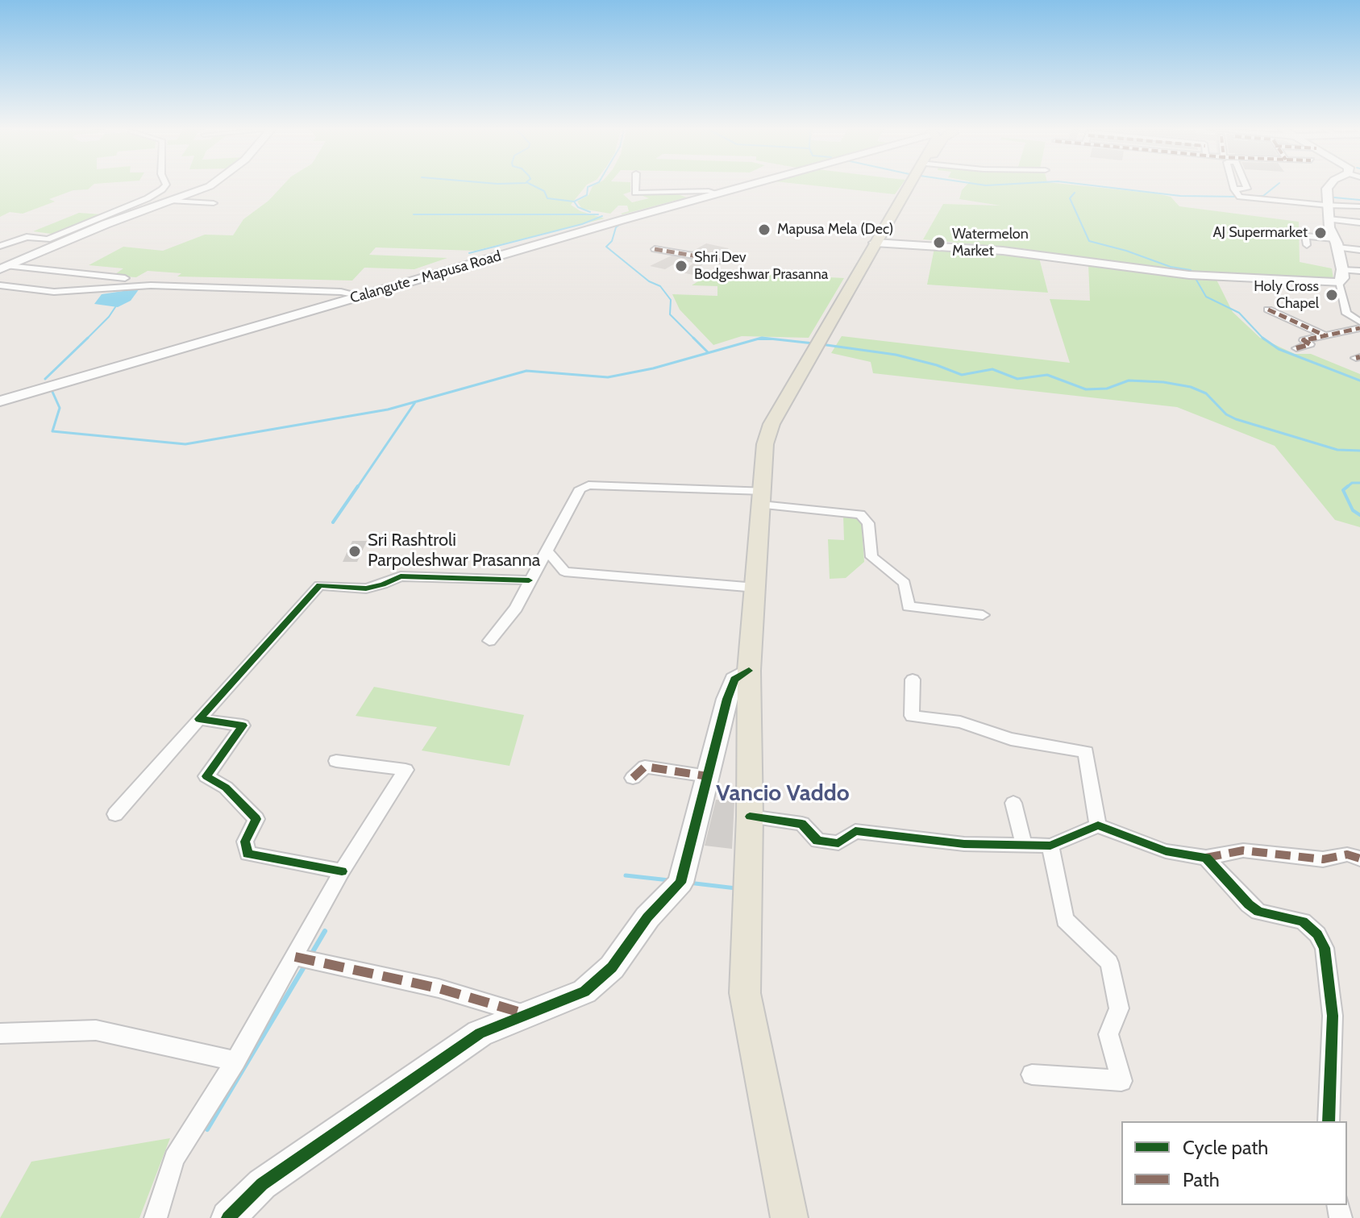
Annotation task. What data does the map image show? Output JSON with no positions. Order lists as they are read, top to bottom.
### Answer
{
  "streets": {
    "street": ["Calangute - Mapusa Road"]
  },
  "districts": ["Vancio Vaddo"],
  "places": [
    "Mapusa Mela (Dec)",
    "AJ Supermarket",
    "Watermelon Market",
    "Shri Dev Bodgeshwar Prasanna",
    "Holy Cross Chapel",
    "Sri Rashtroli Parpoleshwar Prasanna"
  ],
  "legend": ["Cycle path", "Path"]
}
